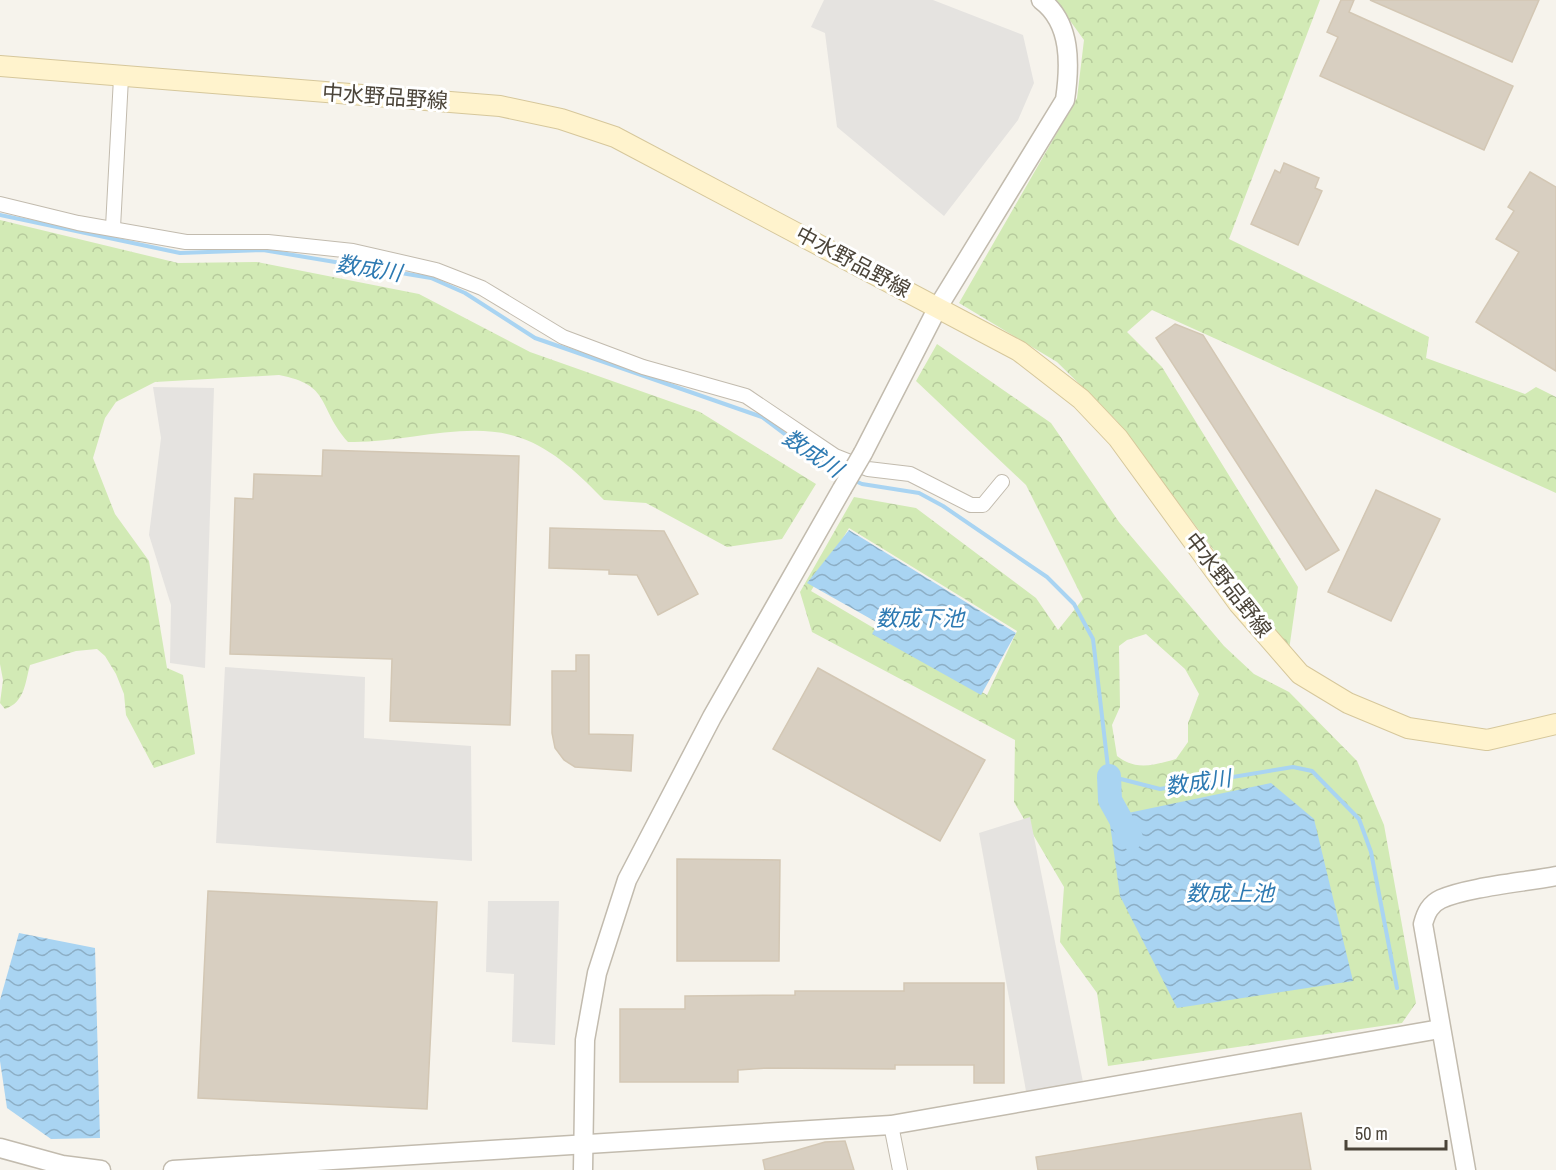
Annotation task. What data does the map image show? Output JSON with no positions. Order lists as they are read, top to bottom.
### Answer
{
  "streets": {
    "main road": ["中水野品野線"]
  },
  "water": ["数成川", "数成下池", "数成上池"],
  "scale_bar": "50 m"
}
